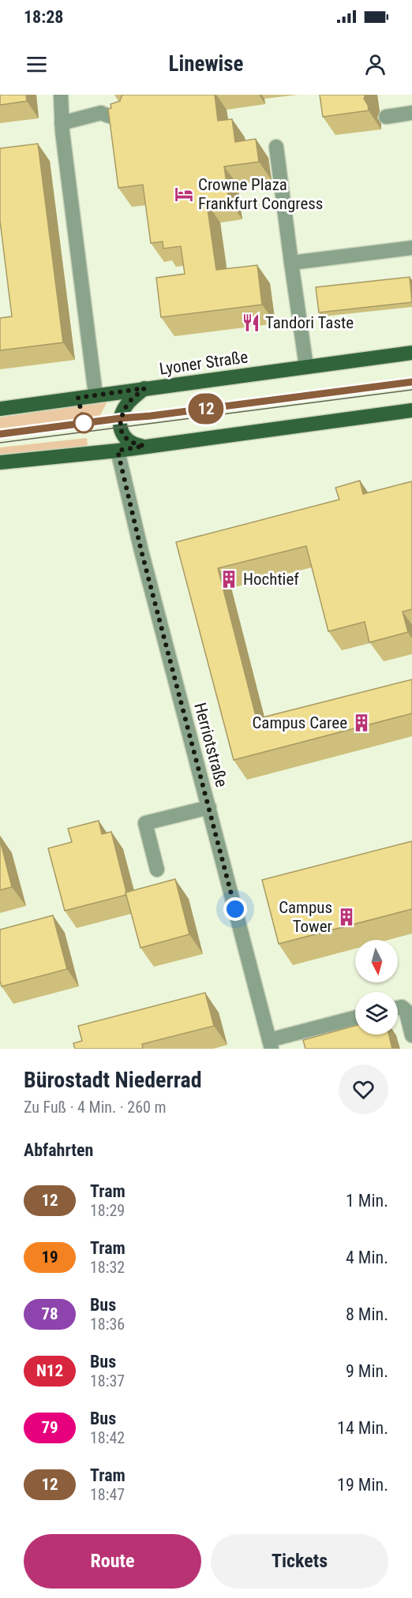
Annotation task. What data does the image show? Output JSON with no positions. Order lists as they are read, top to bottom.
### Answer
{
  "streets": {
    "main road": ["Lyoner Straße"],
    "street": ["Herriotstraße"]
  },
  "places": {
    "hotel": ["Crowne Plaza Frankfurt Congress"],
    "restaurant": ["Tandori Taste"],
    "building": ["Hochtief", "Campus Caree", "Campus Tower"]
  },
  "lines": ["tram line 12"],
  "north": "bottom",
  "page": {
    "status": "18:28",
    "header": "Linewise",
    "on_map": "12",
    "heading": [
      ["Bürostadt Niederrad", "Zu Fuß · 4 Min. · 260 m"],
      "Abfahrten"
    ],
    "list": [
      {
        "mark": "12",
        "name": "Tram",
        "note": "18:29",
        "value": "1 Min."
      },
      {
        "mark": "19",
        "name": "Tram",
        "note": "18:32",
        "value": "4 Min."
      },
      {
        "mark": "78",
        "name": "Bus",
        "note": "18:36",
        "value": "8 Min."
      },
      {
        "mark": "N12",
        "name": "Bus",
        "note": "18:37",
        "value": "9 Min."
      },
      {
        "mark": "79",
        "name": "Bus",
        "note": "18:42",
        "value": "14 Min."
      },
      {
        "mark": "12",
        "name": "Tram",
        "note": "18:47",
        "value": "19 Min."
      }
    ],
    "buttons": ["Route", "Tickets"]
  }
}
